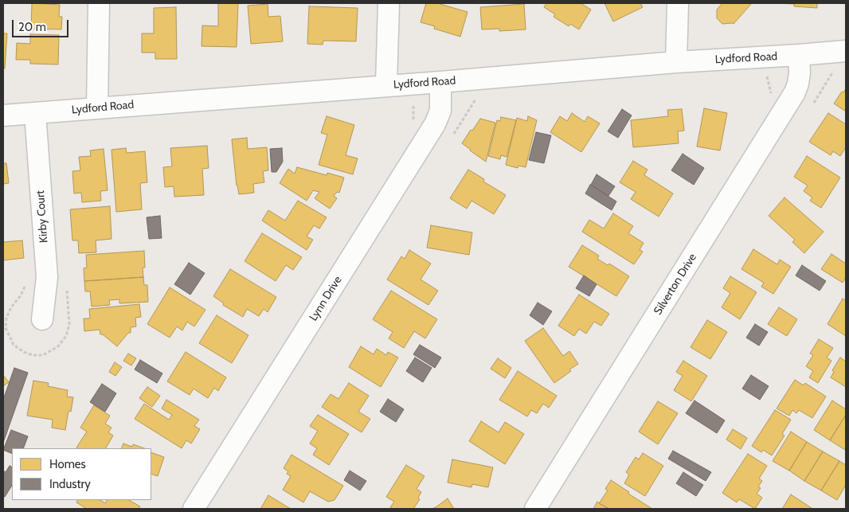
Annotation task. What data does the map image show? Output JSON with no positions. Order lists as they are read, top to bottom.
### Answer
{
  "streets": {
    "street": [
      "Lydford Road",
      "Kirby Court",
      "Silverton Drive",
      "Lynn Drive"
    ]
  },
  "crossings": [
    ["Lydford Road", "Kirby Court"],
    ["Lydford Road", "Silverton Drive"],
    ["Lydford Road", "Lynn Drive"]
  ],
  "legend": ["Homes", "Industry"],
  "scale_bar": "20 m"
}
